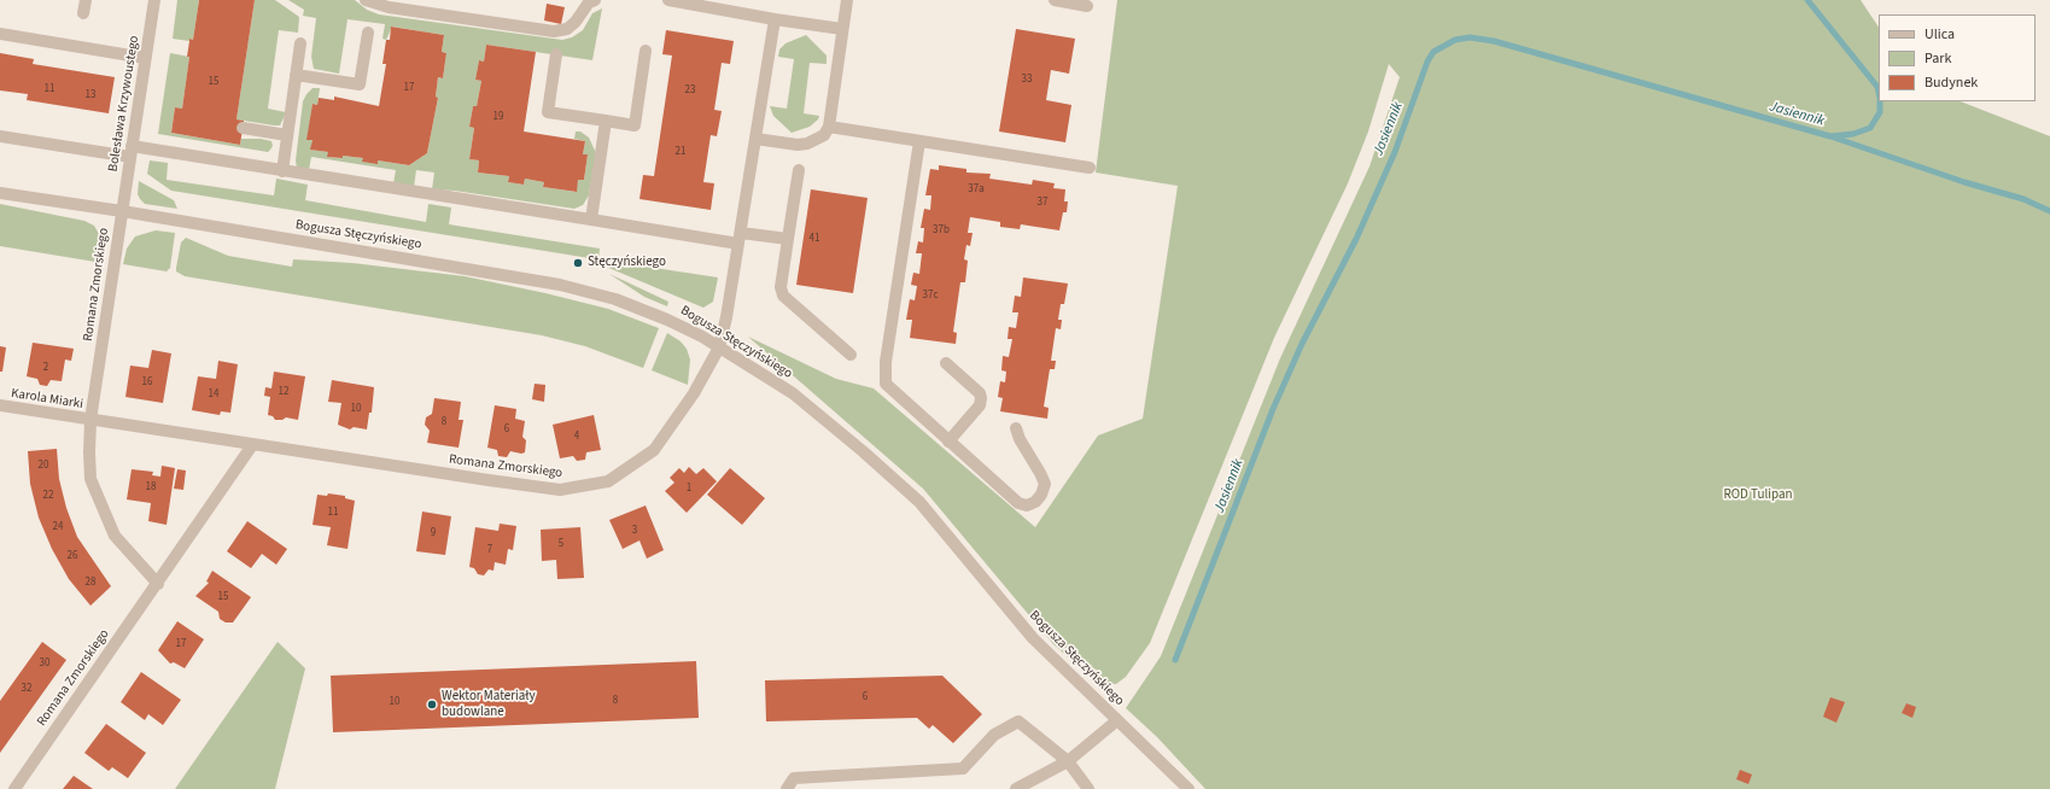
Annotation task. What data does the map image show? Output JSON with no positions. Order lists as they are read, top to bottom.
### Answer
{
  "streets": {
    "street": [
      "Bolesława Krzywoustego",
      "Bogusza Stęczyńskiego",
      "Romana Zmorskiego",
      "Karola Miarki"
    ]
  },
  "crossings": [
    ["Bolesława Krzywoustego", "Bogusza Stęczyńskiego"],
    ["Bolesława Krzywoustego", "Romana Zmorskiego"],
    ["Bogusza Stęczyńskiego", "Romana Zmorskiego"],
    ["Romana Zmorskiego", "Karola Miarki"]
  ],
  "water": ["Jasiennik"],
  "parks": ["ROD Tulipan"],
  "places": ["Stęczyńskiego", "Wektor Materiały budowlane"],
  "house_numbers": [
    "33",
    "15",
    "17",
    "11",
    "23",
    "13",
    "19",
    "21",
    "37a",
    "37",
    "37b",
    "41",
    "37c",
    "2",
    "16",
    "12",
    "14",
    "10",
    "8",
    "6",
    "4",
    "20",
    "18",
    "1",
    "22",
    "11",
    "24",
    "3",
    "9",
    "5",
    "7",
    "26",
    "28",
    "15",
    "17",
    "30",
    "32",
    "6",
    "8",
    "10"
  ],
  "legend": ["Ulica", "Park", "Budynek"]
}
